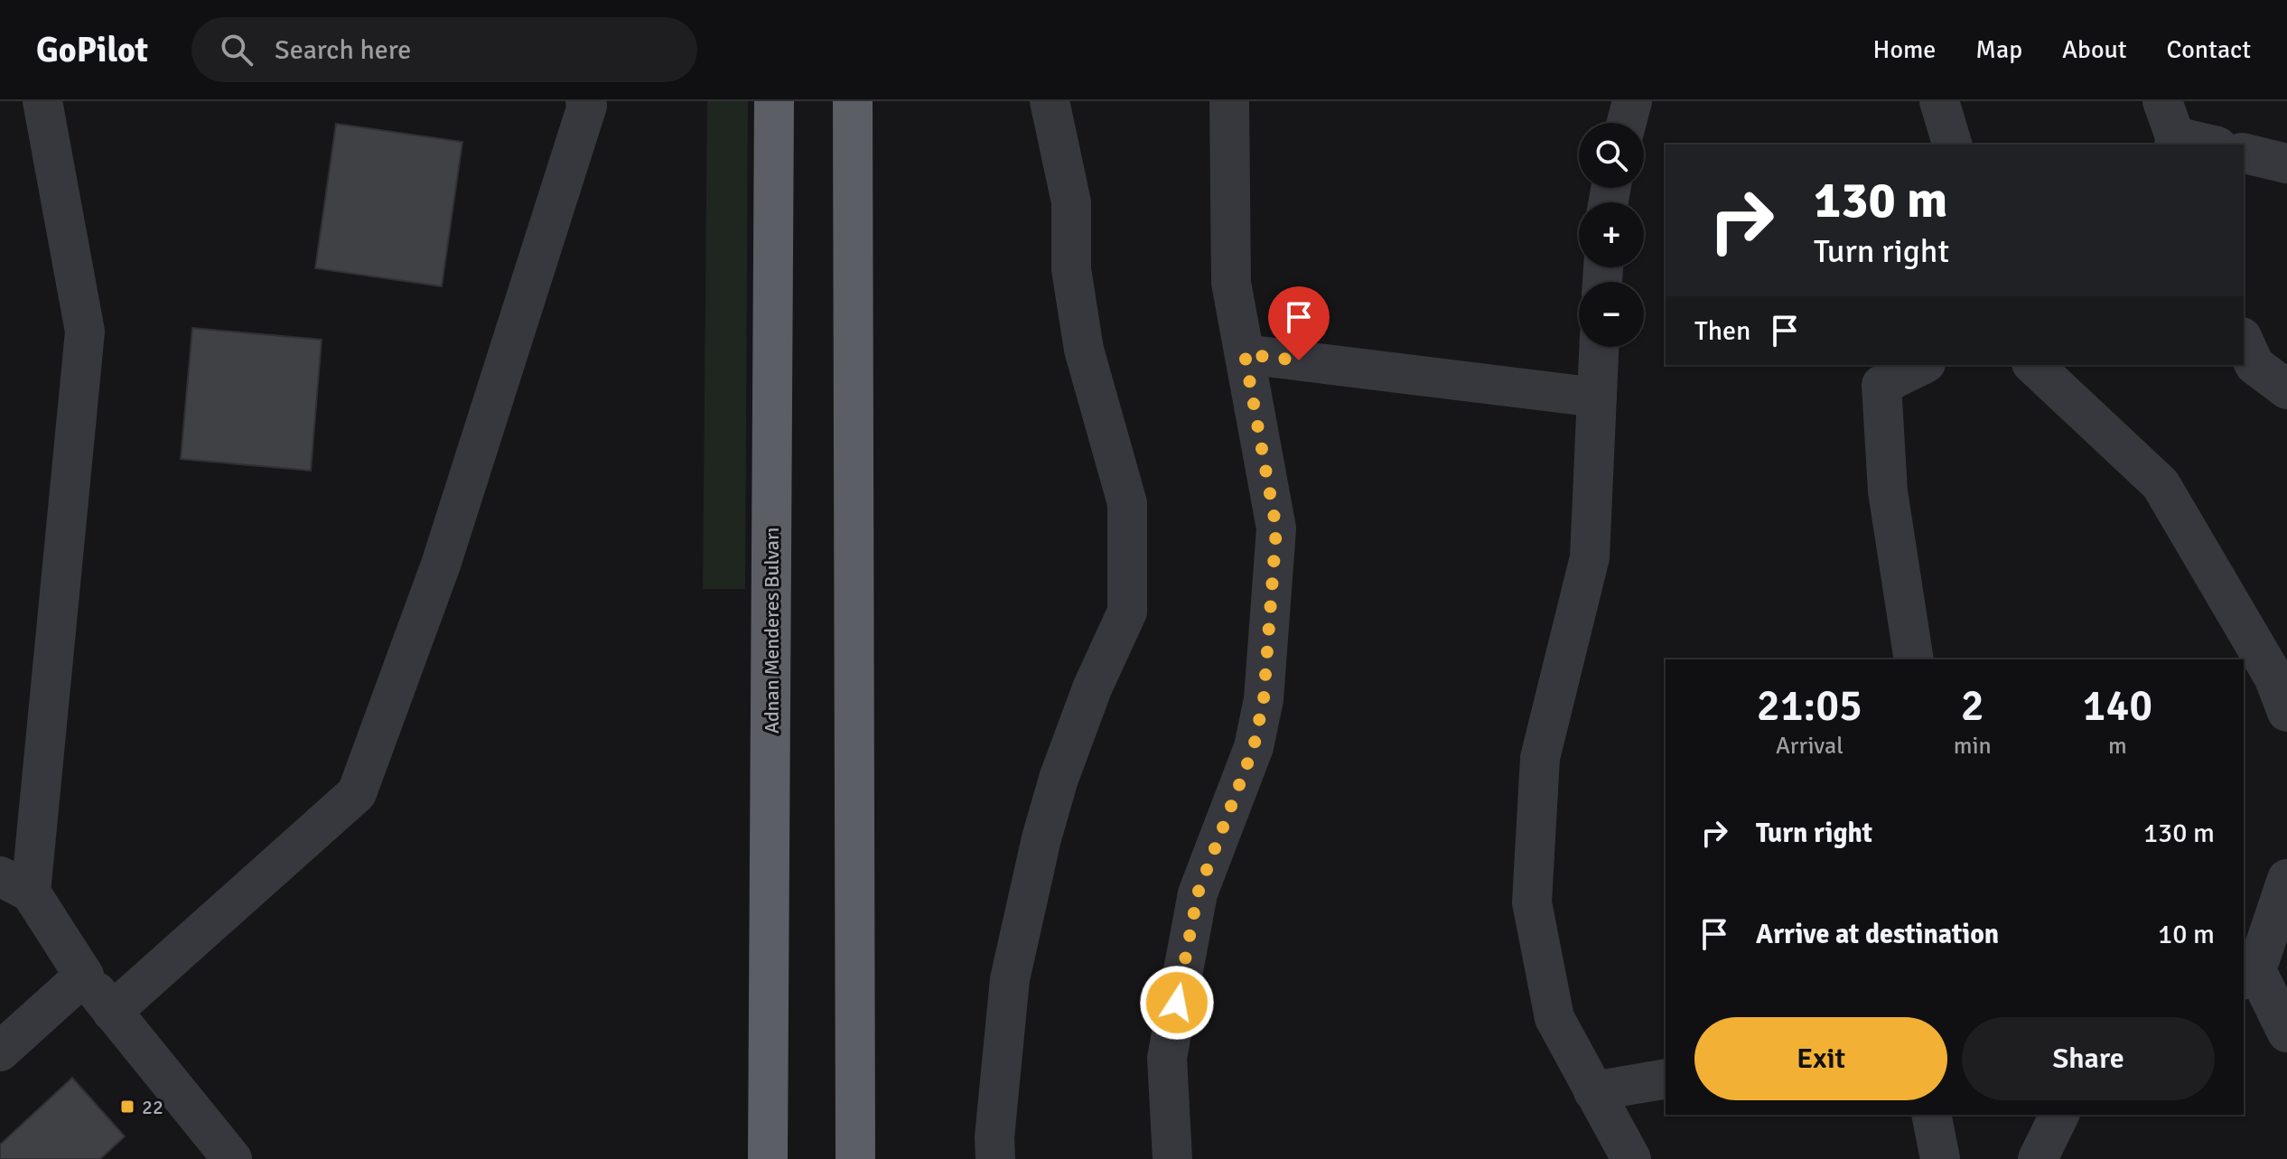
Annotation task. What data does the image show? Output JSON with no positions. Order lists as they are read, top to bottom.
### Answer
{
  "streets": {
    "highway": ["Adnan Menderes Bulvarı"]
  },
  "places": {
    "transit": ["22"]
  },
  "page": {
    "header": "GoPilot",
    "search": "Search here",
    "nav": [
      "Home",
      "Map",
      "About",
      "Contact"
    ],
    "map_buttons": ["+", "−"],
    "turn": ["130 m", "Turn right"],
    "then": "Then",
    "eta": [
      "21:05",
      "Arrival",
      "2",
      "min",
      "140",
      "m"
    ],
    "list": [
      {
        "name": "Turn right",
        "value": "130 m"
      },
      {
        "name": "Arrive at destination",
        "value": "10 m"
      }
    ],
    "buttons": ["Exit", "Share"]
  }
}
